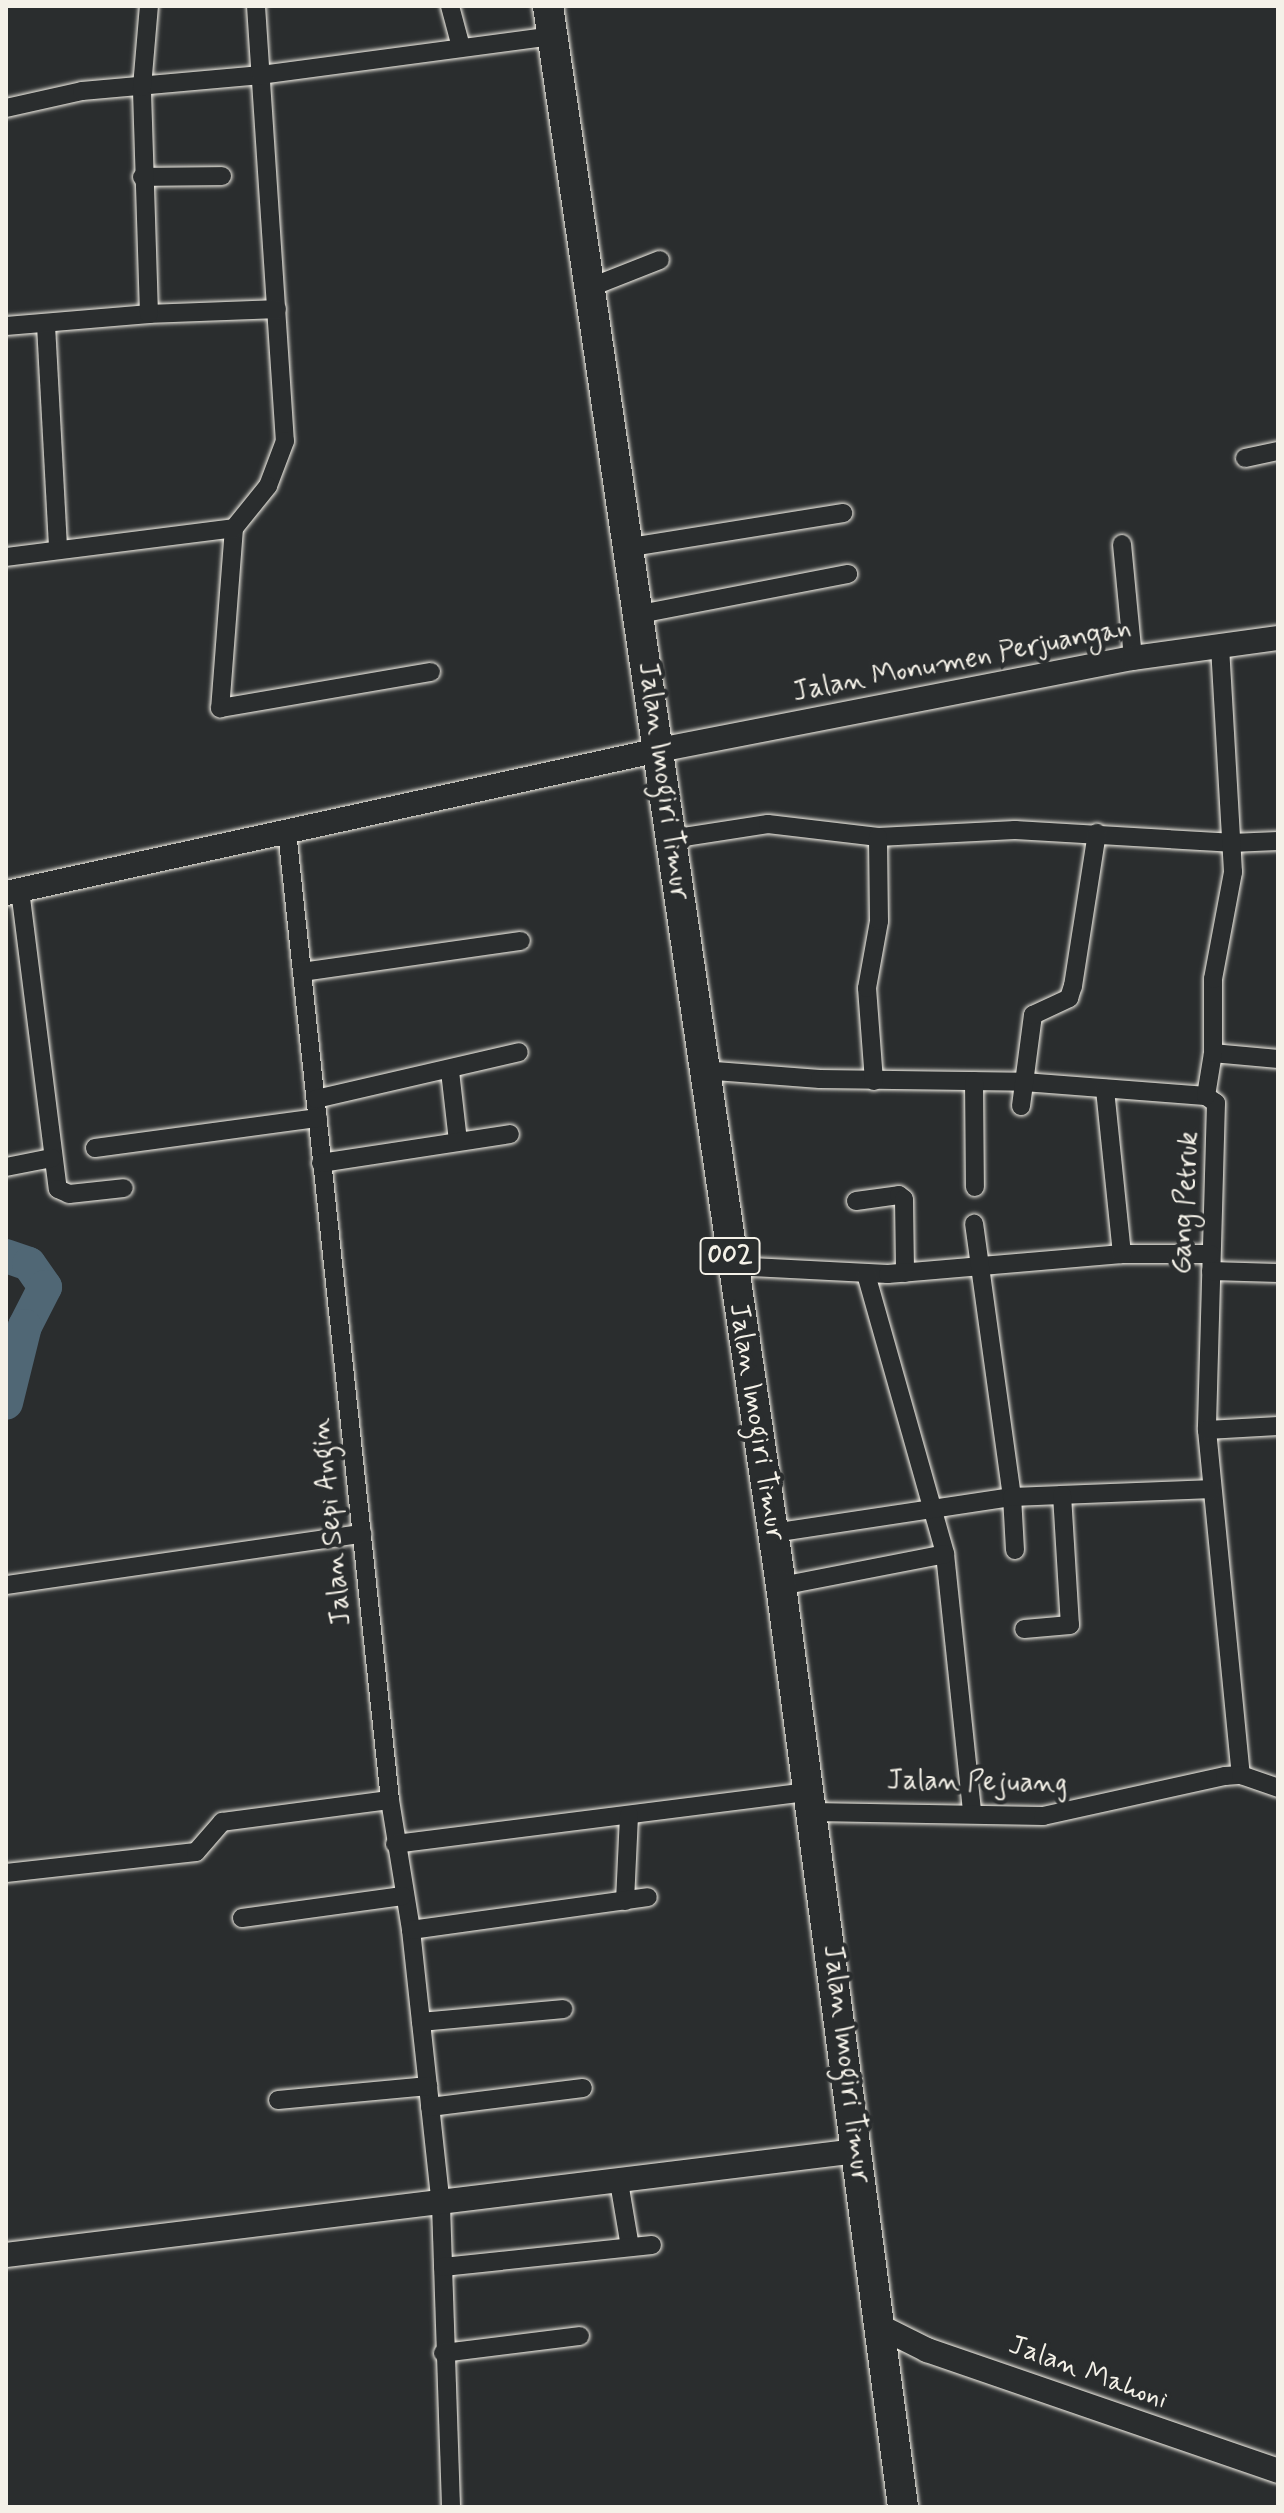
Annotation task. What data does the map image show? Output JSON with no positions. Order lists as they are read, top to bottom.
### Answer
{
  "streets": {
    "main road": ["Jalan Imogiri Timur", "002"],
    "street": [
      "Jalan Monumen Perjuangan",
      "Gang Petruk",
      "Jalan Sepi Angin",
      "Jalan Pejuang",
      "Jalan Mahoni"
    ]
  },
  "crossings": [
    ["Jalan Monumen Perjuangan", "Jalan Imogiri Timur"],
    ["Jalan Monumen Perjuangan", "Jalan Sepi Angin"],
    ["Jalan Imogiri Timur", "Gang Petruk"],
    ["Jalan Imogiri Timur", "Jalan Pejuang"],
    ["Jalan Imogiri Timur", "Jalan Mahoni"],
    ["Gang Petruk", "Jalan Pejuang"],
    ["Jalan Sepi Angin", "Jalan Pejuang"]
  ]
}
